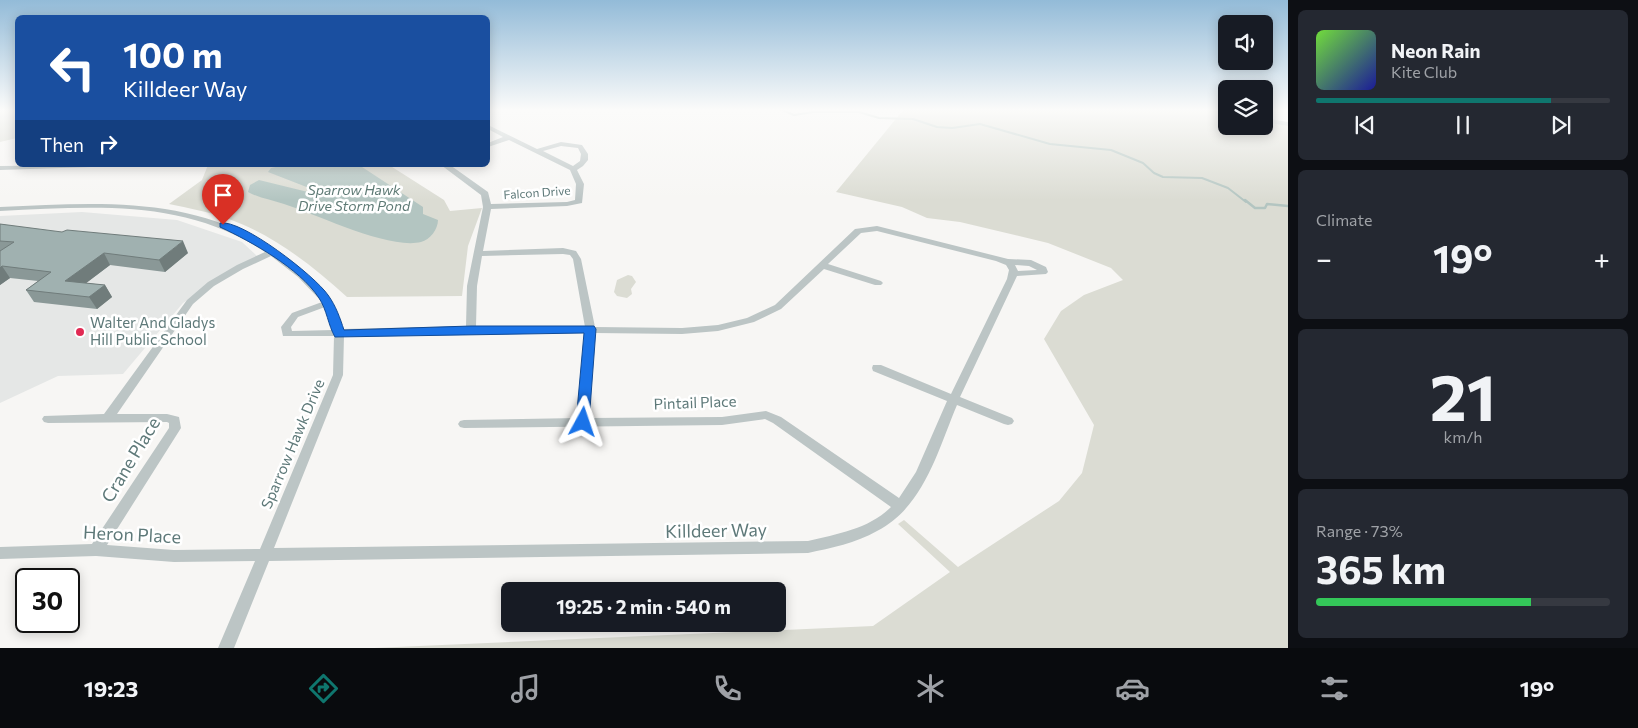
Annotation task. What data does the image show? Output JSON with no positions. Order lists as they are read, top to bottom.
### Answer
{
  "streets": {
    "street": [
      "Falcon Drive",
      "Pintail Place",
      "Sparrow Hawk Drive",
      "Crane Place",
      "Killdeer Way",
      "Heron Place"
    ]
  },
  "crossings": [
    ["Pintail Place", "Killdeer Way"],
    ["Sparrow Hawk Drive", "Killdeer Way"],
    ["Sparrow Hawk Drive", "Heron Place"],
    ["Crane Place", "Heron Place"],
    ["Killdeer Way", "Heron Place"]
  ],
  "water": ["Sparrow Hawk Drive Storm Pond"],
  "places": ["Walter And Gladys Hill Public School"],
  "page": {
    "turn": ["100 m", "Killdeer Way"],
    "song": ["Neon Rain", "Kite Club"],
    "then": "Then",
    "tile": [
      "Climate",
      ["21", "km/h"],
      ["Range · 73%", "365 km"]
    ],
    "heat": ["−", "19°", "+"],
    "limit": "30",
    "trip": "19:25 · 2 min · 540 m",
    "tabs": ["19:23", "19°"]
  }
}
